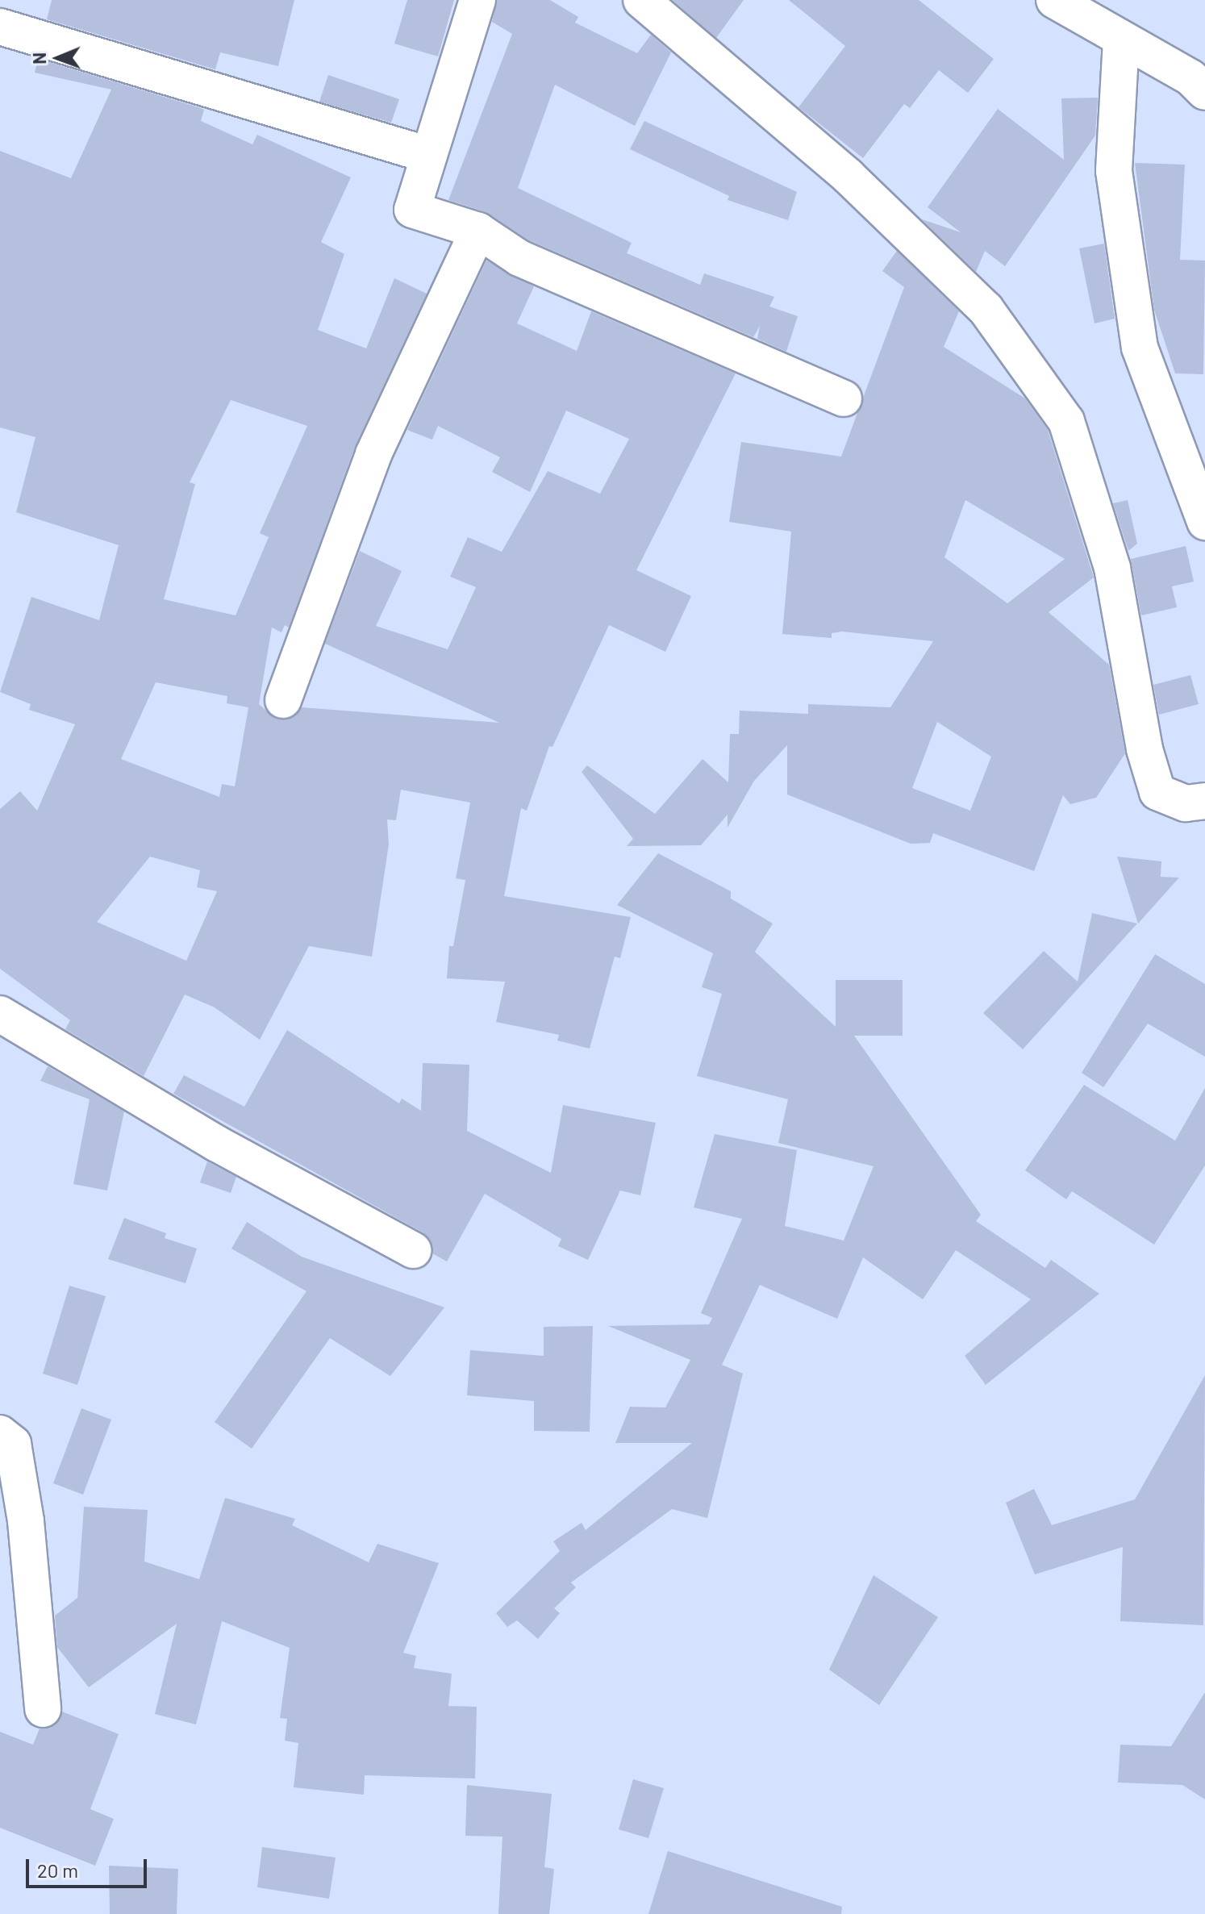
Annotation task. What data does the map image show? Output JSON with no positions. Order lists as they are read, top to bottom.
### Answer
{
  "scale_bar": "20 m",
  "north": "left"
}
